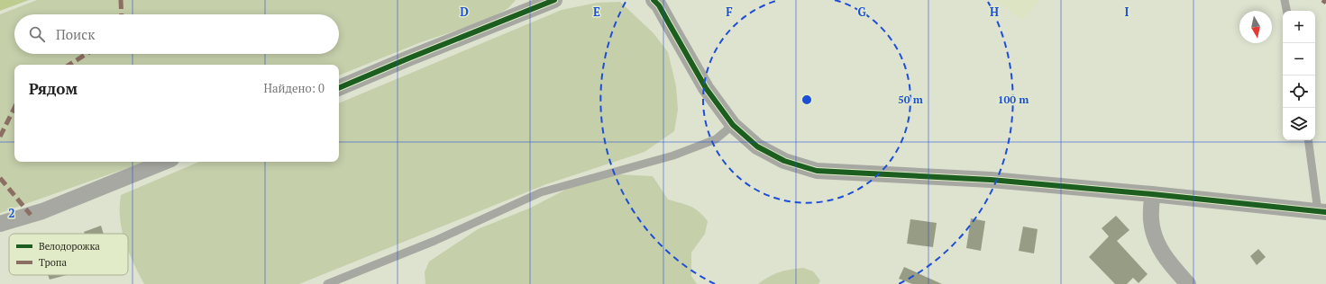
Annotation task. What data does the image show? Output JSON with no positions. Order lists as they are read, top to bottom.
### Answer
{
  "legend": ["Велодорожка", "Тропа"],
  "north": "bottom",
  "page": {
    "map_buttons": ["+", "−"],
    "search": "Поиск",
    "heading": ["Рядом", "Найдено: 0"]
  },
  "grid": {
    "columns": [
      "D",
      "E",
      "F",
      "G",
      "H",
      "I"
    ],
    "rows": ["2"]
  },
  "rings": ["50 m", "100 m"]
}
